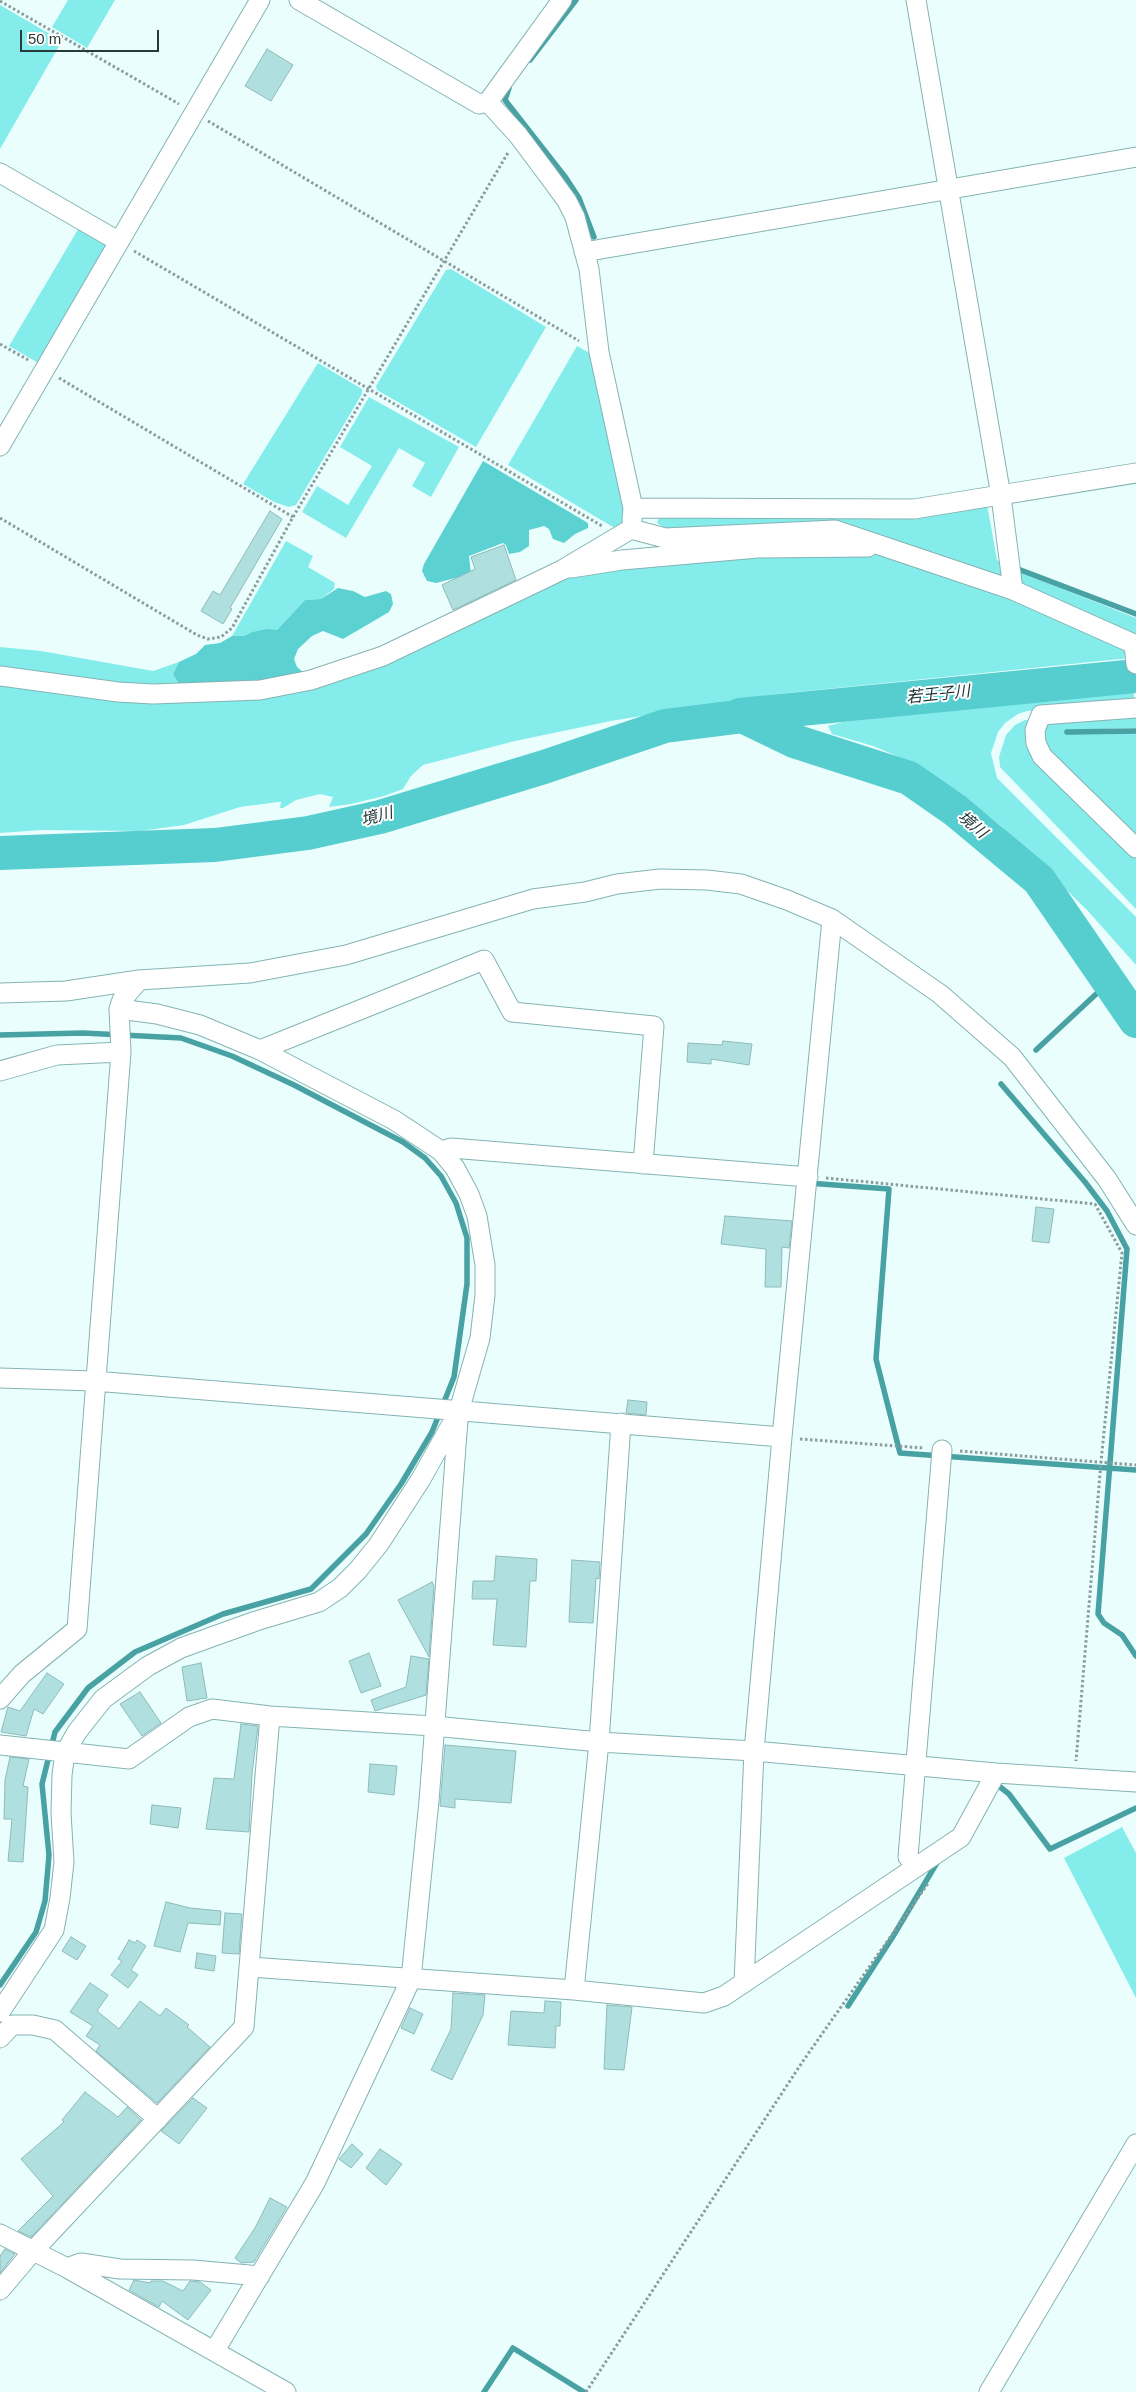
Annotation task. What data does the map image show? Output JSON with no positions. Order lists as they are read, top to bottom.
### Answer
{
  "water": ["若王子川", "境川"],
  "scale_bar": "50 m"
}
